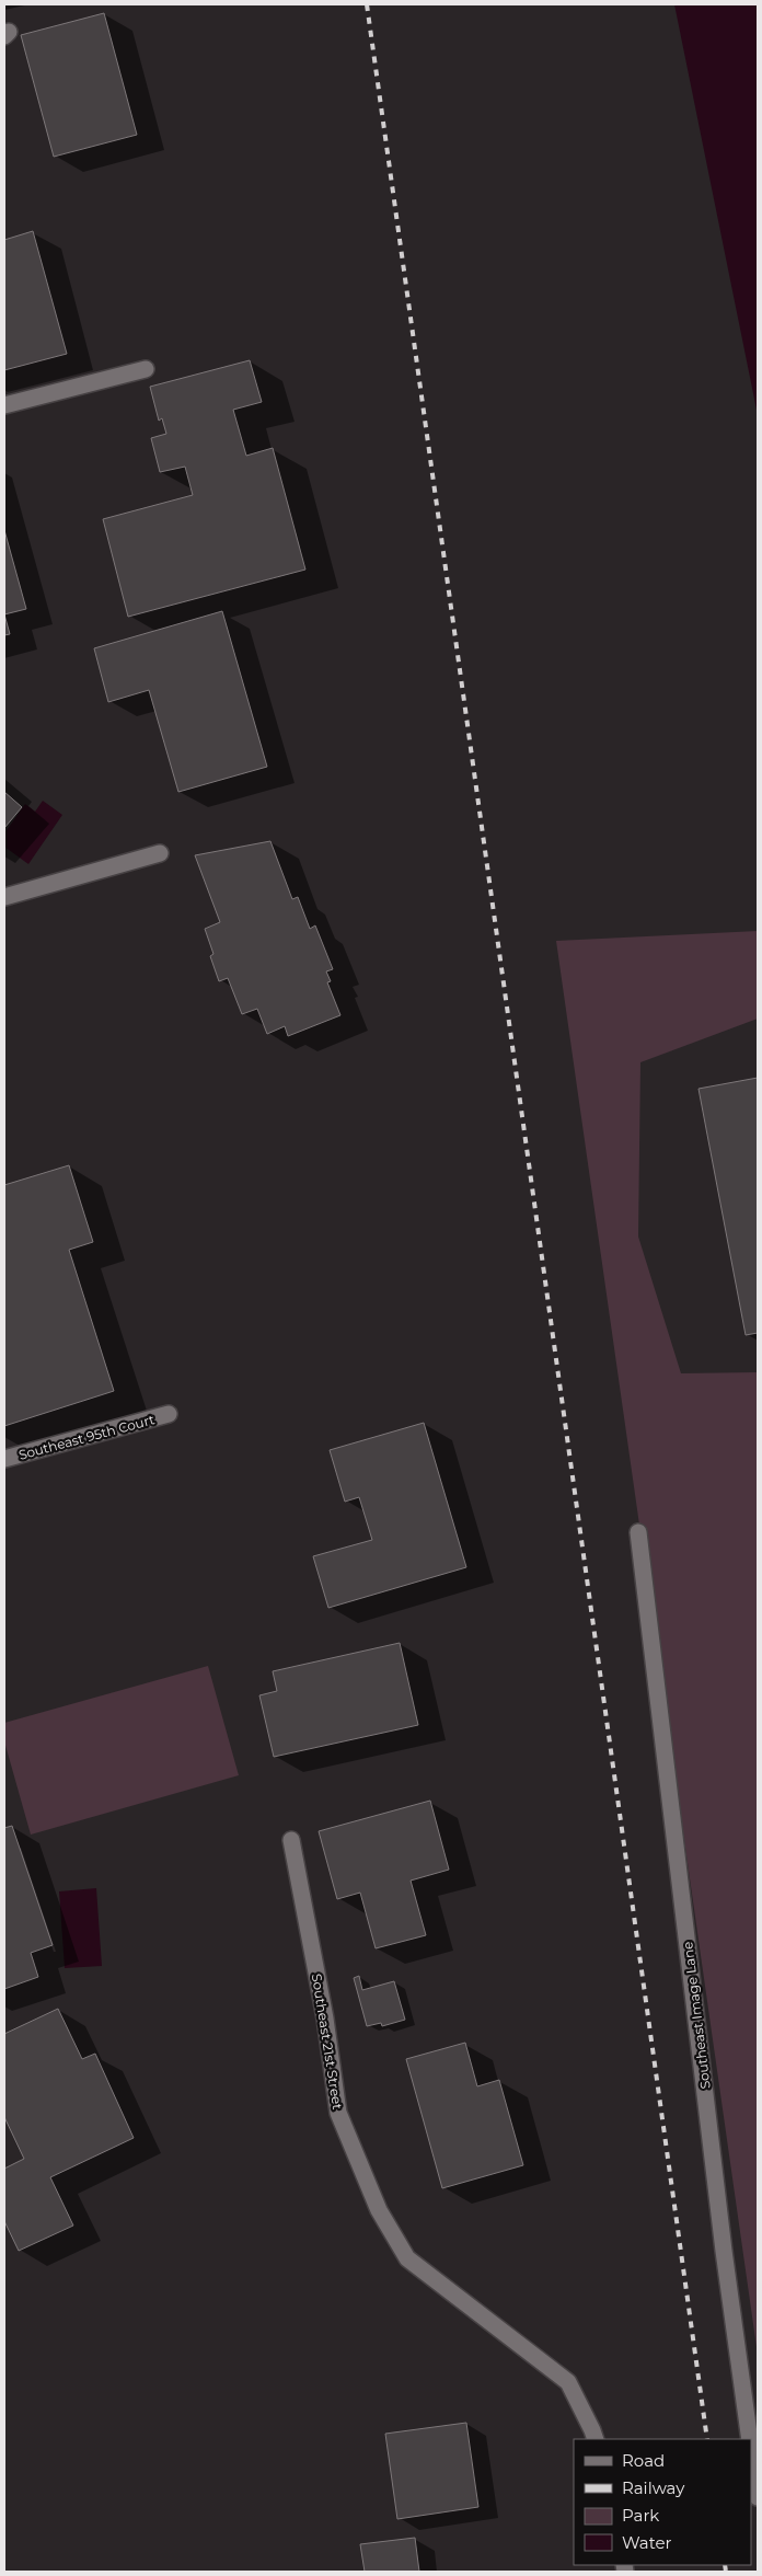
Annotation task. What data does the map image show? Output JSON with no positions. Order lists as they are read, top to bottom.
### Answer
{
  "streets": {
    "street": ["Southeast 95th Court", "Southeast Image Lane", "Southeast 21st Street"]
  },
  "legend": [
    "Road",
    "Railway",
    "Park",
    "Water"
  ]
}
